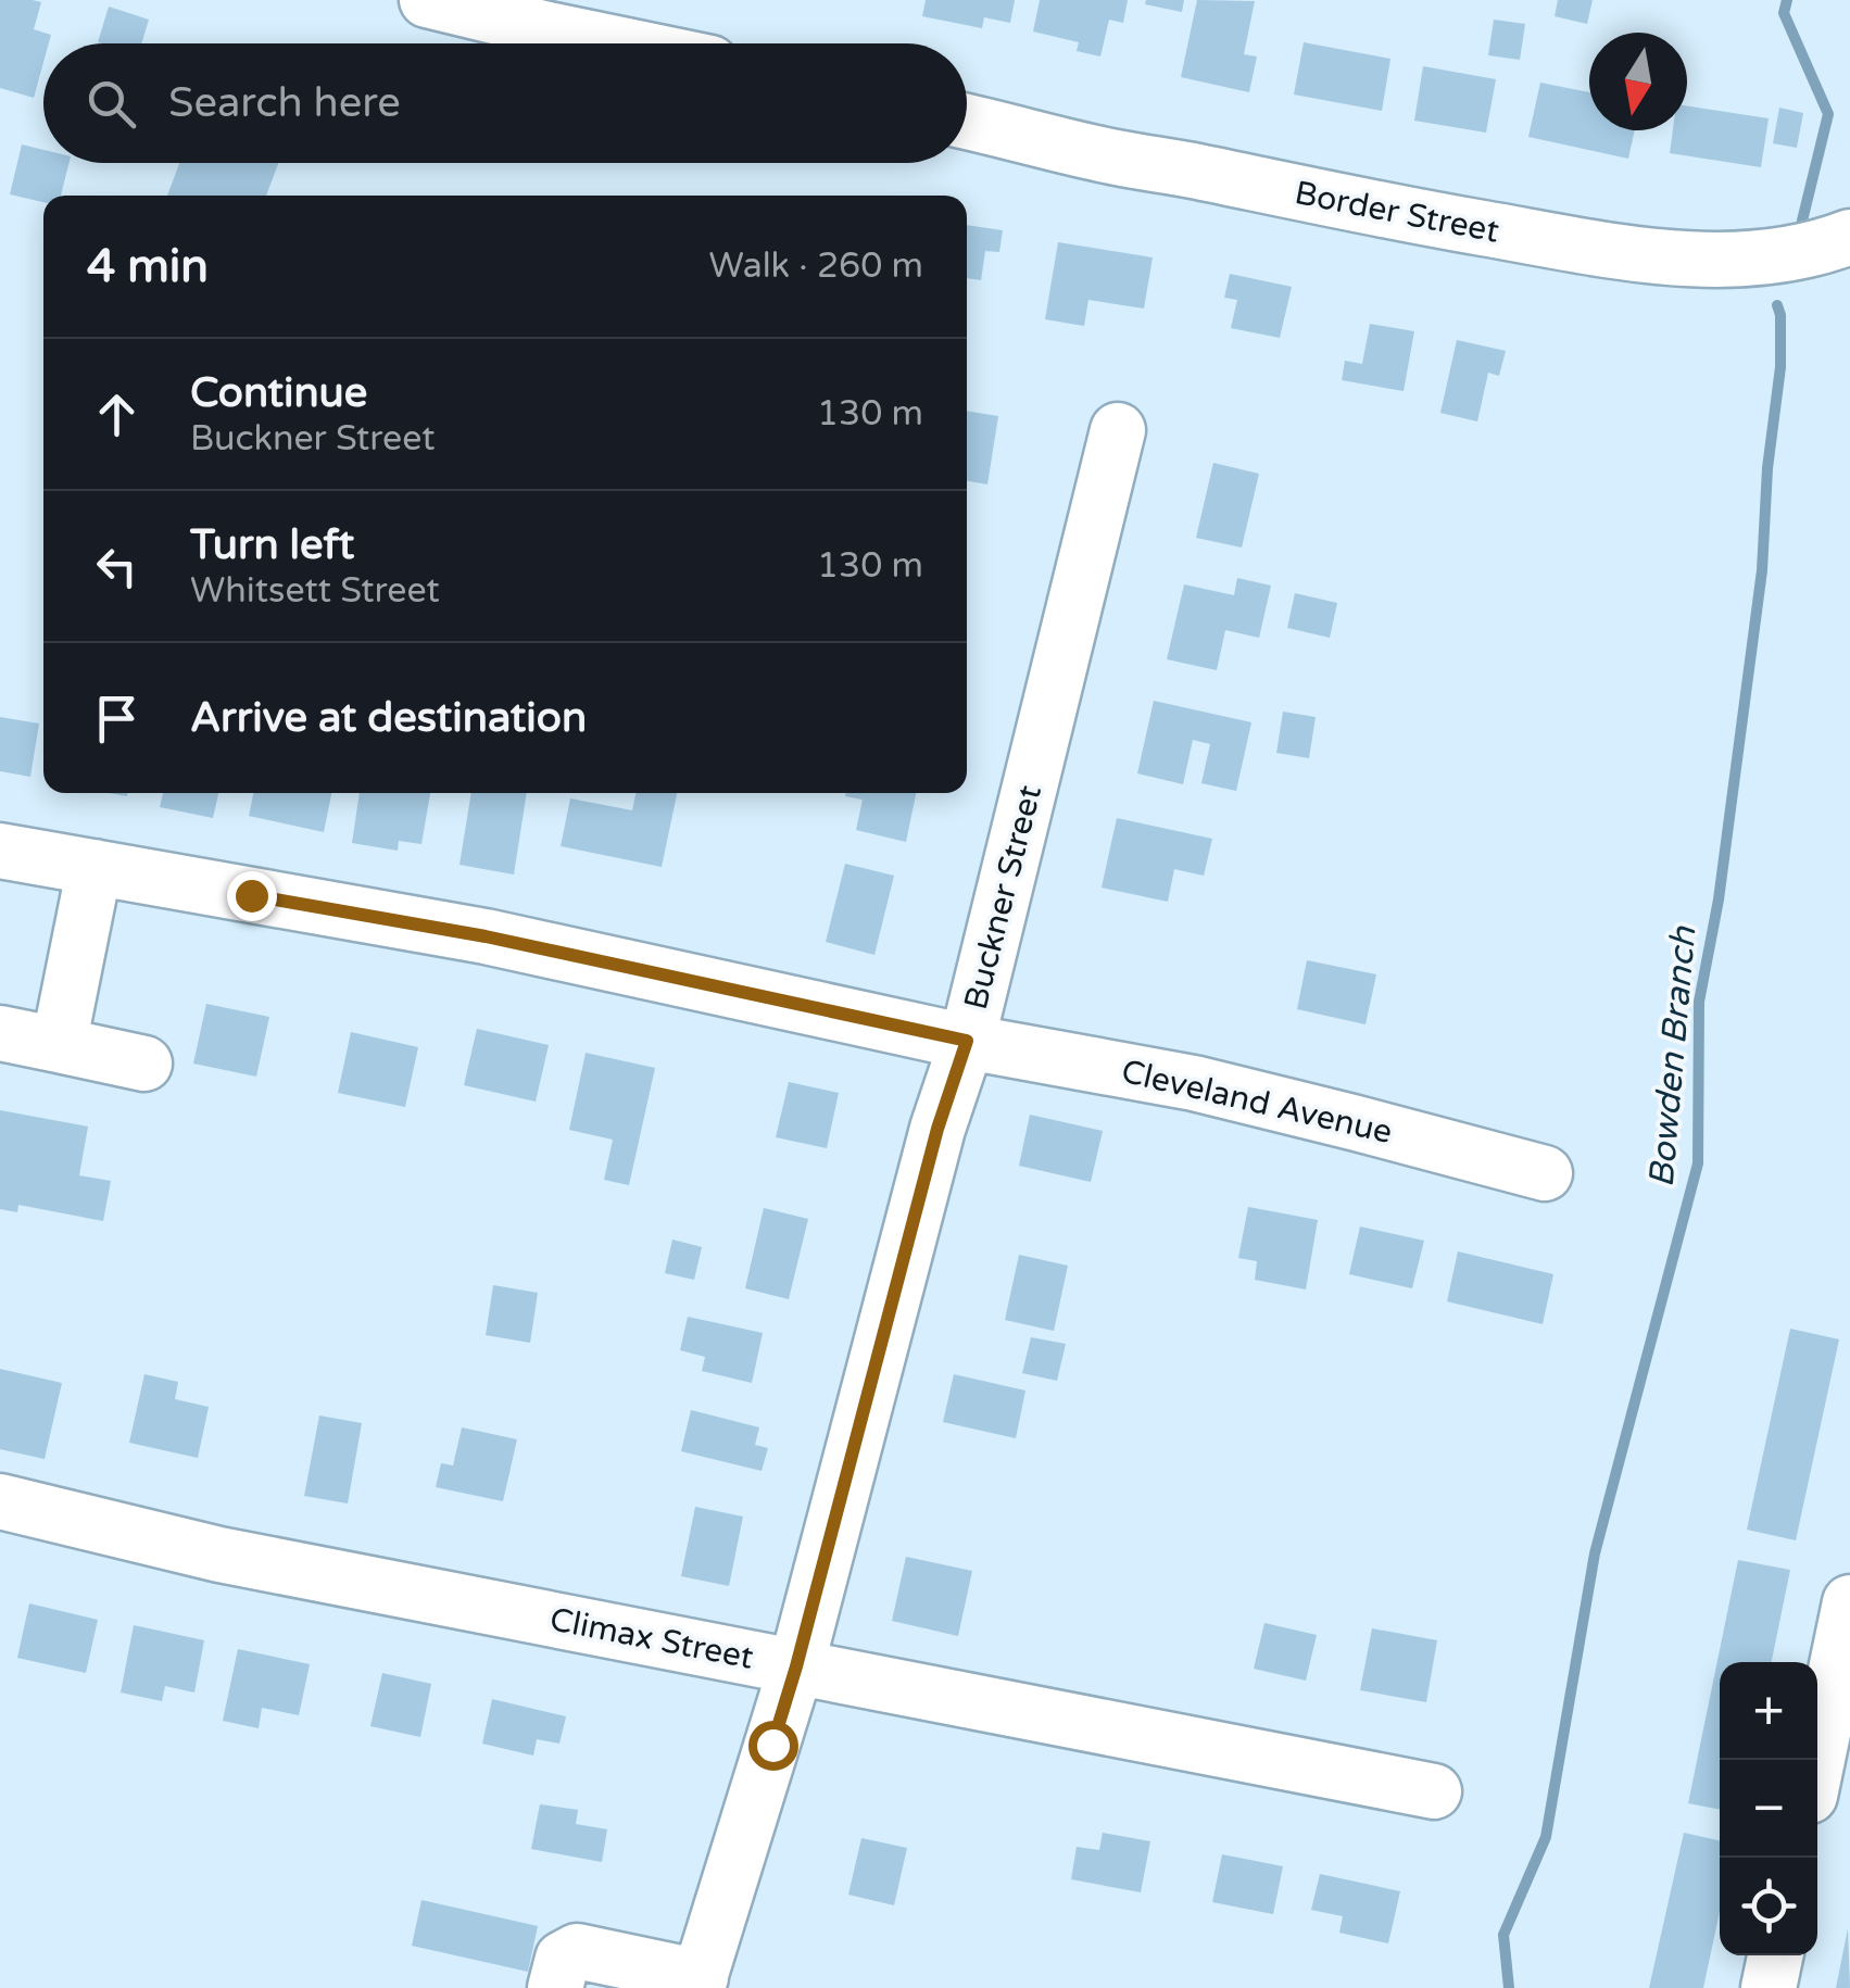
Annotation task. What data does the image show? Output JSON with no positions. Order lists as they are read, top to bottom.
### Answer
{
  "streets": {
    "street": [
      "Border Street",
      "Buckner Street",
      "Cleveland Avenue",
      "Climax Street"
    ]
  },
  "crossings": [
    ["Buckner Street", "Cleveland Avenue"],
    ["Buckner Street", "Climax Street"]
  ],
  "water": ["Bowden Branch"],
  "north": "bottom",
  "page": {
    "search": "Search here",
    "heading": ["4 min", "Walk · 260 m"],
    "list": [
      ["Continue", "Buckner Street", "130 m"],
      ["Turn left", "Whitsett Street", "130 m"],
      "Arrive at destination"
    ],
    "map_buttons": ["+", "−"]
  }
}
